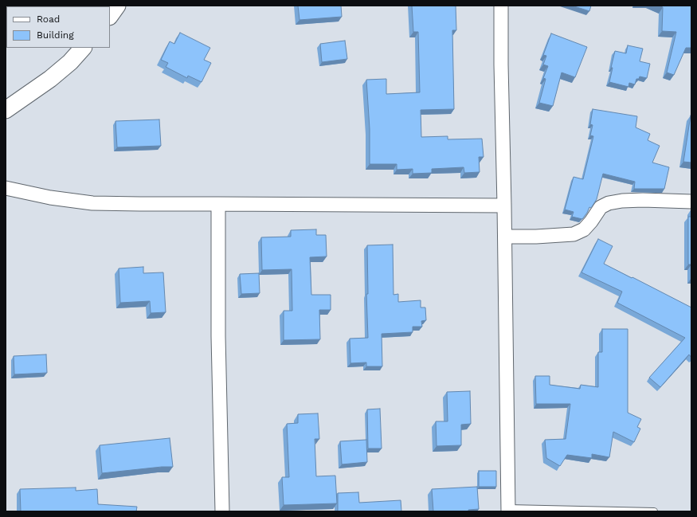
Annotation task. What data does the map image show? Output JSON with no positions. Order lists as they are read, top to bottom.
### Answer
{
  "legend": ["Road", "Building"]
}
